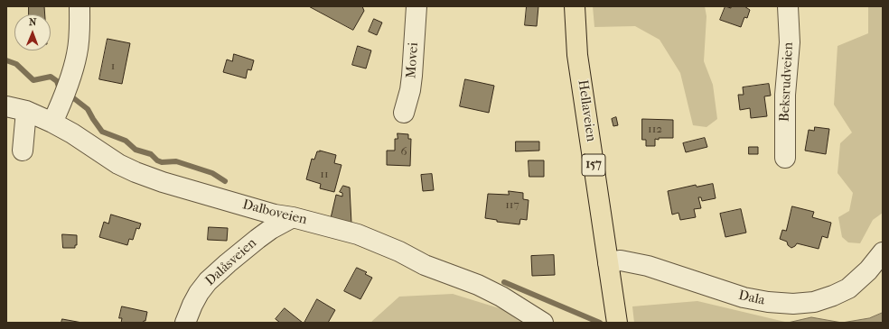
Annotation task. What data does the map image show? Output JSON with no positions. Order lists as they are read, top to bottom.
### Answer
{
  "streets": {
    "main road": ["Hellaveien", "157"],
    "street": [
      "Movei",
      "Beksrudveien",
      "Dalboveien",
      "Dalåsveien",
      "Dala"
    ]
  },
  "crossings": [
    ["Hellaveien", "Dala"],
    ["Dalboveien", "Dalåsveien"]
  ],
  "house_numbers": [
    "1",
    "112",
    "6",
    "11",
    "117"
  ],
  "north": "top"
}
